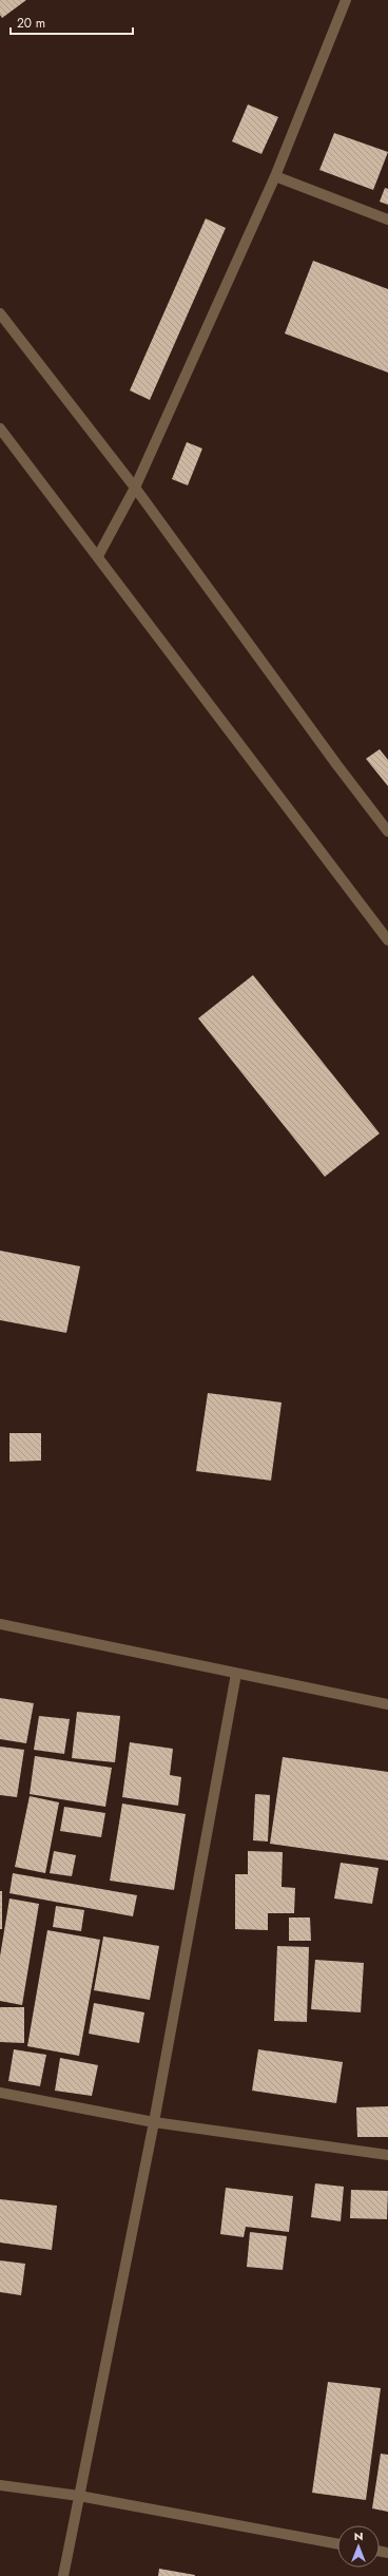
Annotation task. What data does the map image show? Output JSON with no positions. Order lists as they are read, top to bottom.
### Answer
{
  "scale_bar": "20 m",
  "north": "top"
}
